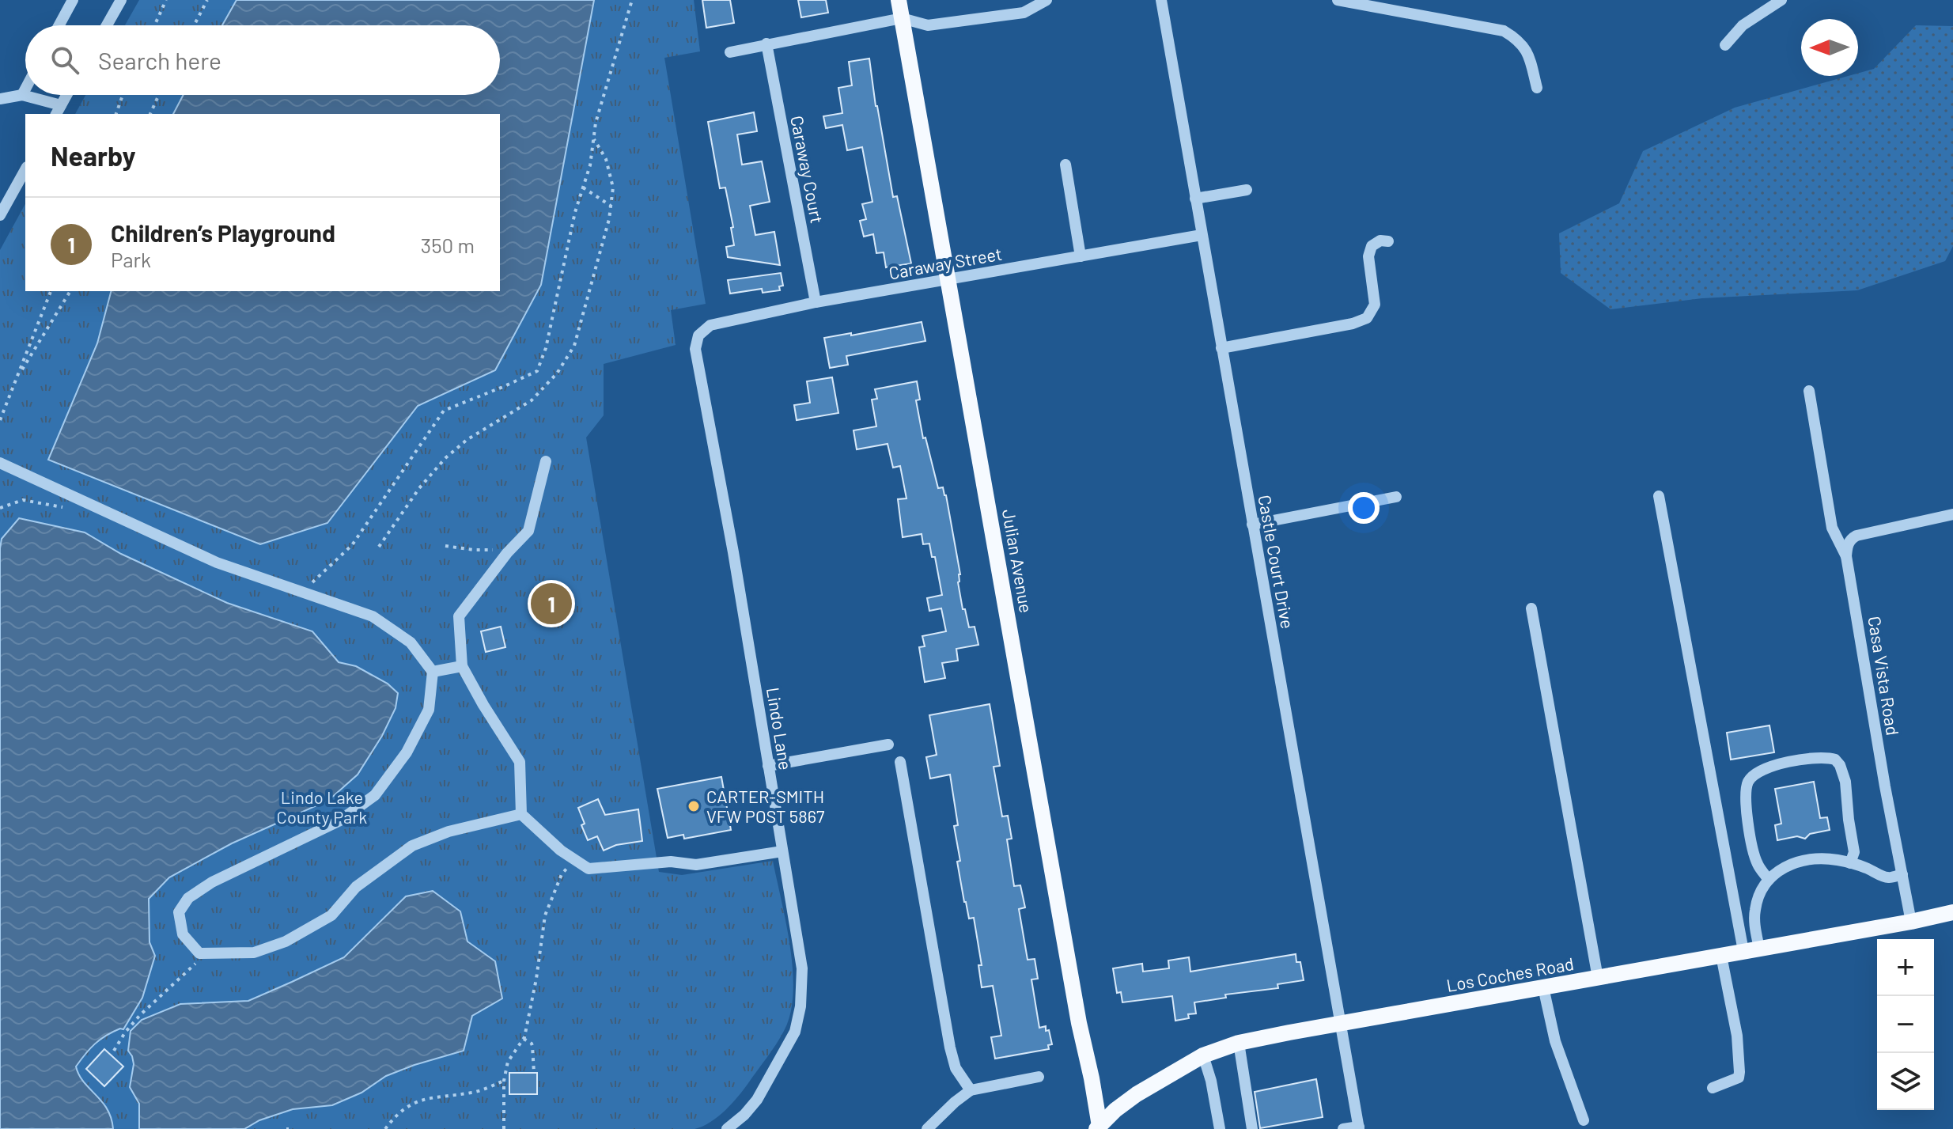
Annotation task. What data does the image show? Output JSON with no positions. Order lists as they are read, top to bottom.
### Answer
{
  "streets": {
    "main road": ["Julian Avenue", "Los Coches Road"],
    "street": [
      "Caraway Court",
      "Caraway Street",
      "Castle Court Drive",
      "Casa Vista Road",
      "Lindo Lane"
    ]
  },
  "crossings": [
    ["Caraway Court", "Caraway Street"],
    ["Caraway Street", "Julian Avenue"],
    ["Caraway Street", "Castle Court Drive"],
    ["Caraway Street", "Lindo Lane"],
    ["Julian Avenue", "Los Coches Road"],
    ["Castle Court Drive", "Los Coches Road"],
    ["Casa Vista Road", "Los Coches Road"]
  ],
  "parks": ["Lindo Lake County Park"],
  "places": ["CARTER-SMITH VFW POST 5867"],
  "north": "left",
  "page": {
    "search": "Search here",
    "heading": "Nearby",
    "list": [
      {
        "mark": "1",
        "name": "Children’s Playground",
        "note": "Park",
        "value": "350 m"
      }
    ],
    "pins": "1",
    "map_buttons": ["+", "−"]
  }
}
